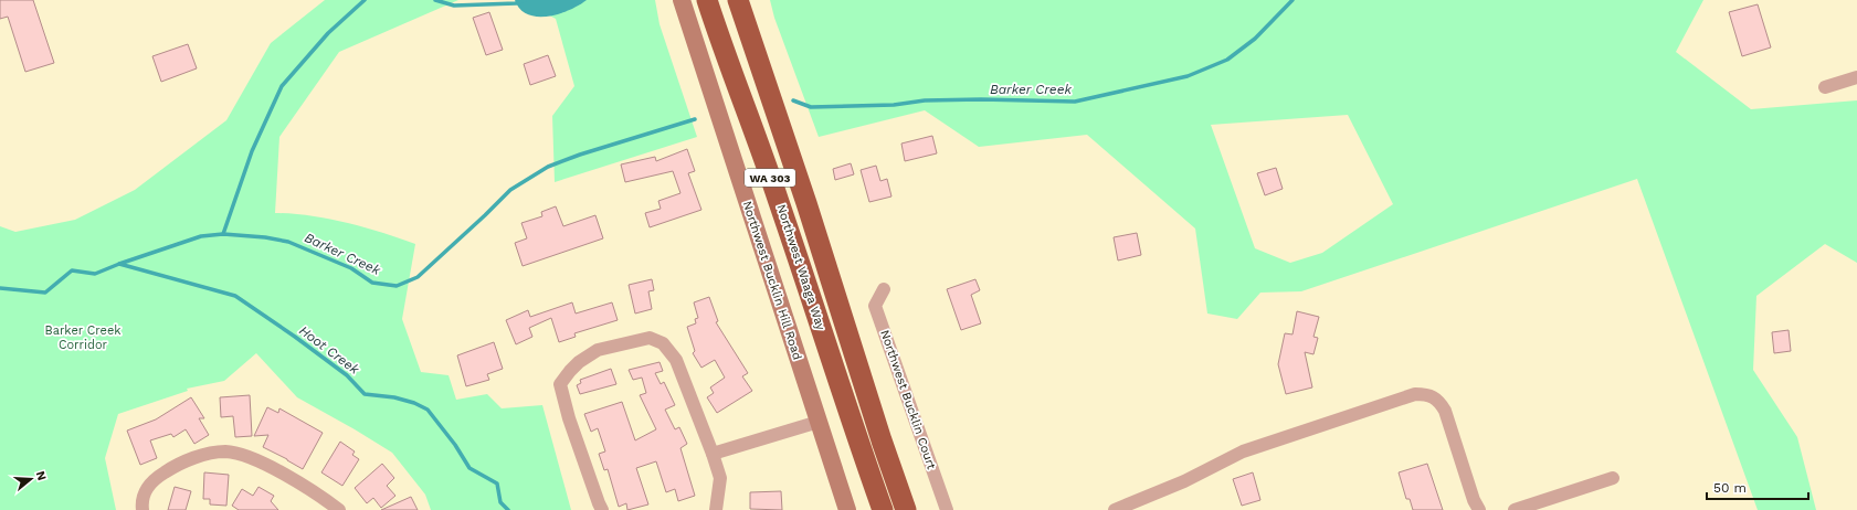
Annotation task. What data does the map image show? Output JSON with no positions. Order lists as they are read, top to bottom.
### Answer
{
  "streets": {
    "highway": ["WA 303", "Northwest Waaga Way"],
    "main road": ["Northwest Bucklin Hill Road"],
    "street": ["Northwest Bucklin Court"]
  },
  "water": ["Barker Creek", "Hoot Creek"],
  "parks": ["Barker Creek Corridor"],
  "scale_bar": "50 m",
  "north": "right"
}
